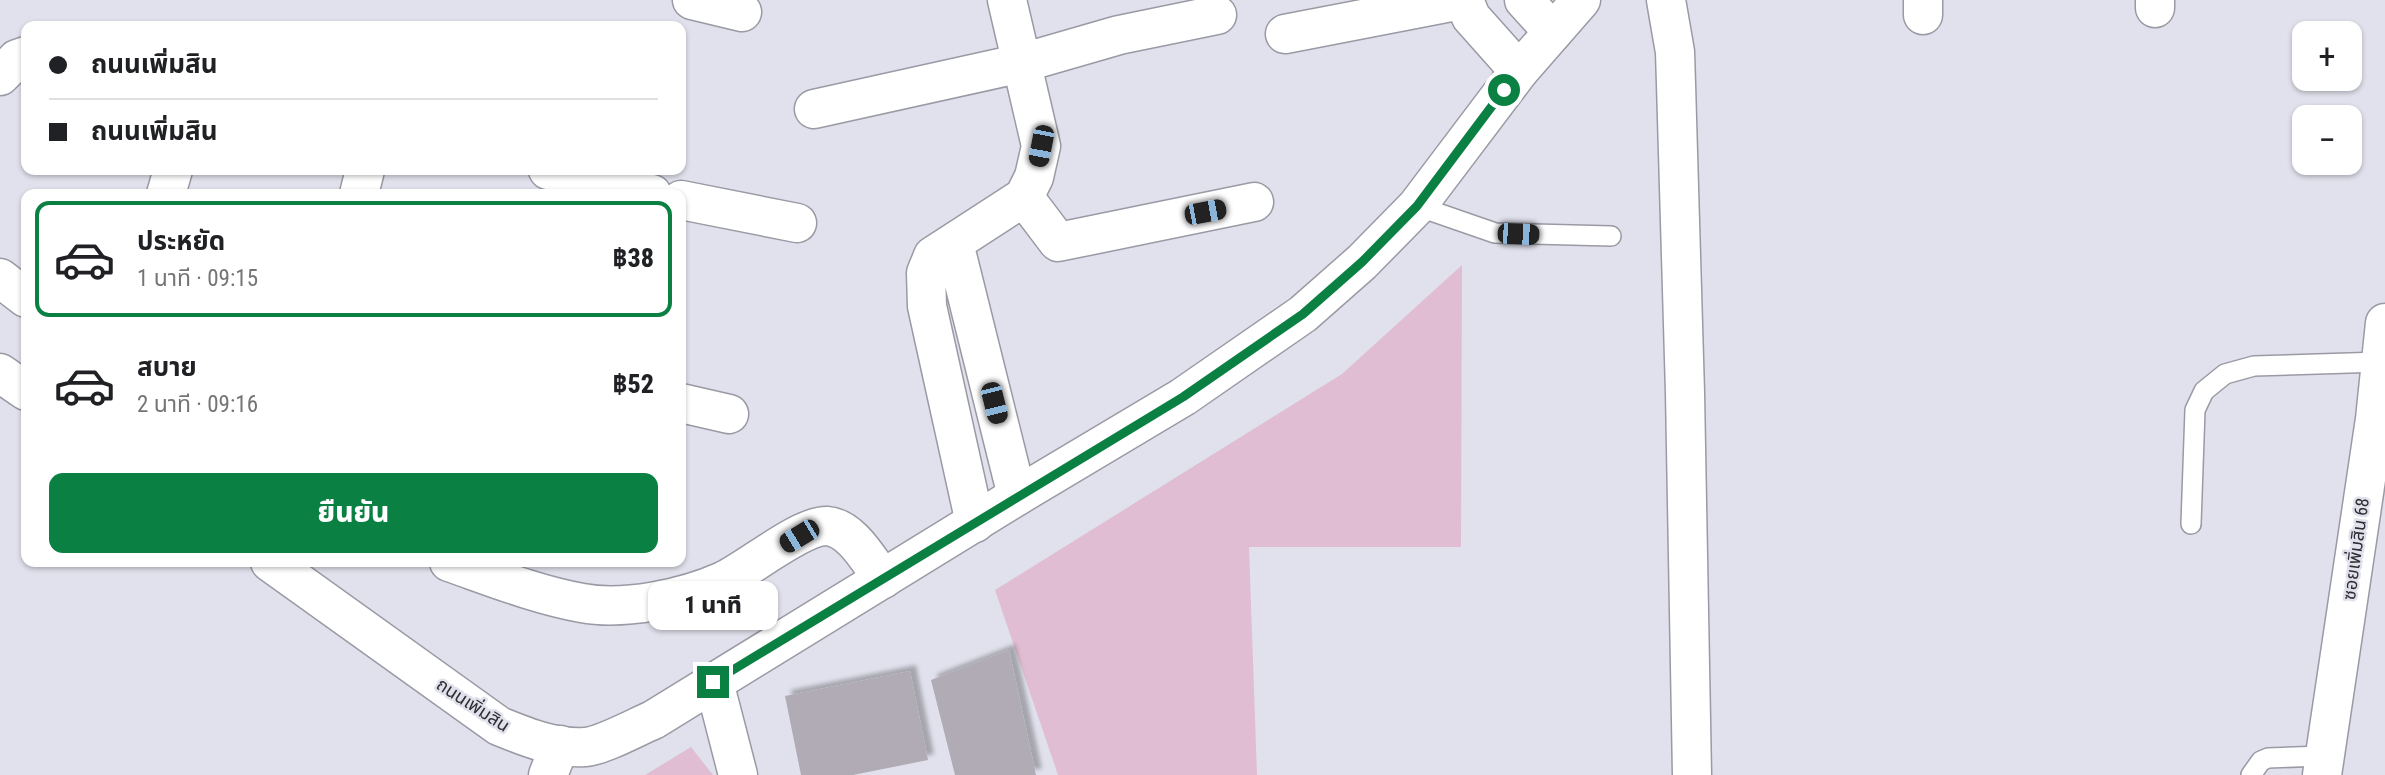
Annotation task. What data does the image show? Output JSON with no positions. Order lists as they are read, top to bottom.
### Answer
{
  "streets": {
    "street": ["ซอยเพิ่มสิน 68", "ถนนเพิ่มสิน"]
  },
  "page": {
    "map_buttons": ["+", "−"],
    "banner": ["ถนนเพิ่มสิน", "ถนนเพิ่มสิน"],
    "list": [
      {
        "name": "ประหยัด",
        "note": "1 นาที · 09:15",
        "value": "฿38"
      },
      {
        "name": "สบาย",
        "note": "2 นาที · 09:16",
        "value": "฿52"
      }
    ],
    "buttons": "ยืนยัน",
    "bubble": "1 นาที"
  }
}
